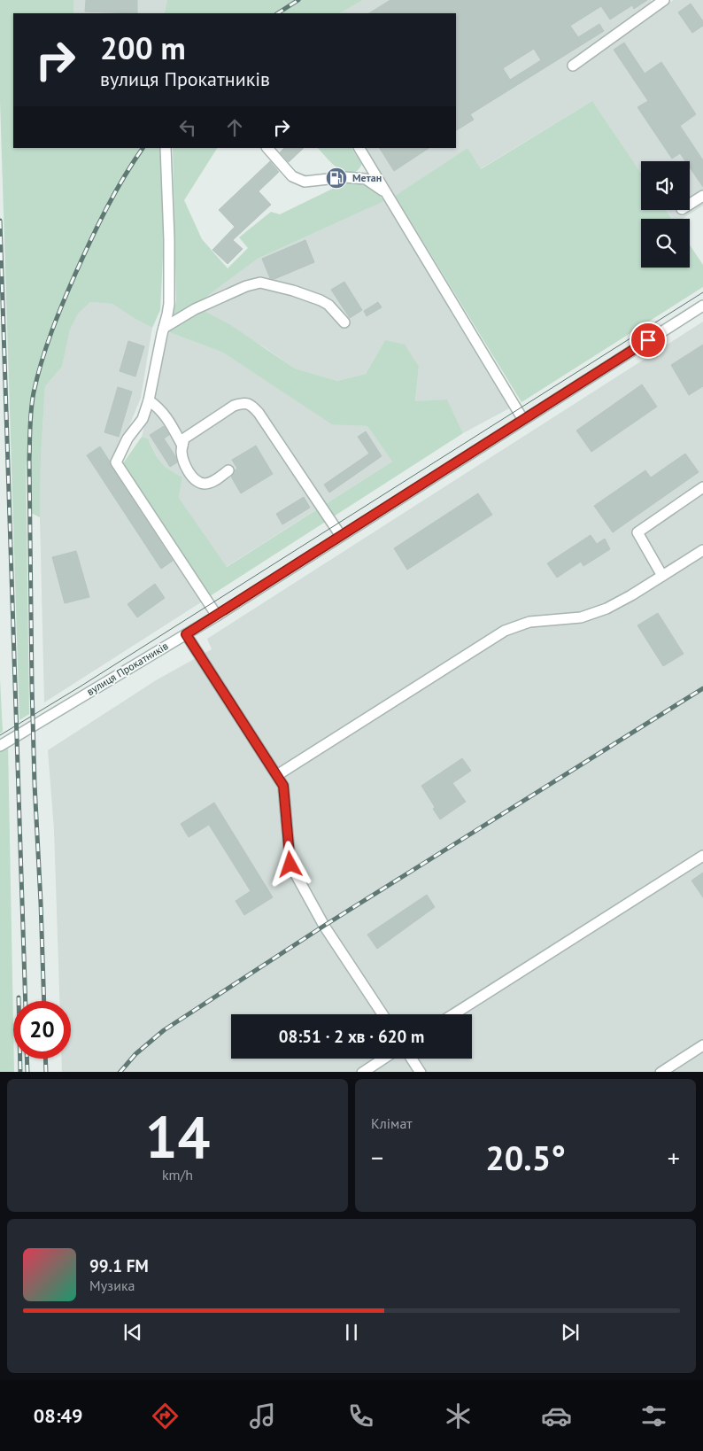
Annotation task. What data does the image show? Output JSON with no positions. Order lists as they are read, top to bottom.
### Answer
{
  "streets": {
    "street": ["вулиця Прокатників"]
  },
  "places": {
    "fuel station": ["Метан"]
  },
  "page": {
    "turn": ["200 m", "вулиця Прокатників"],
    "limit": "20",
    "trip": "08:51 · 2 хв · 620 m",
    "tile": [
      ["14", "km/h"],
      "Клімат"
    ],
    "heat": ["−", "20.5°", "+"],
    "song": ["99.1 FM", "Музика"],
    "tabs": "08:49"
  }
}
